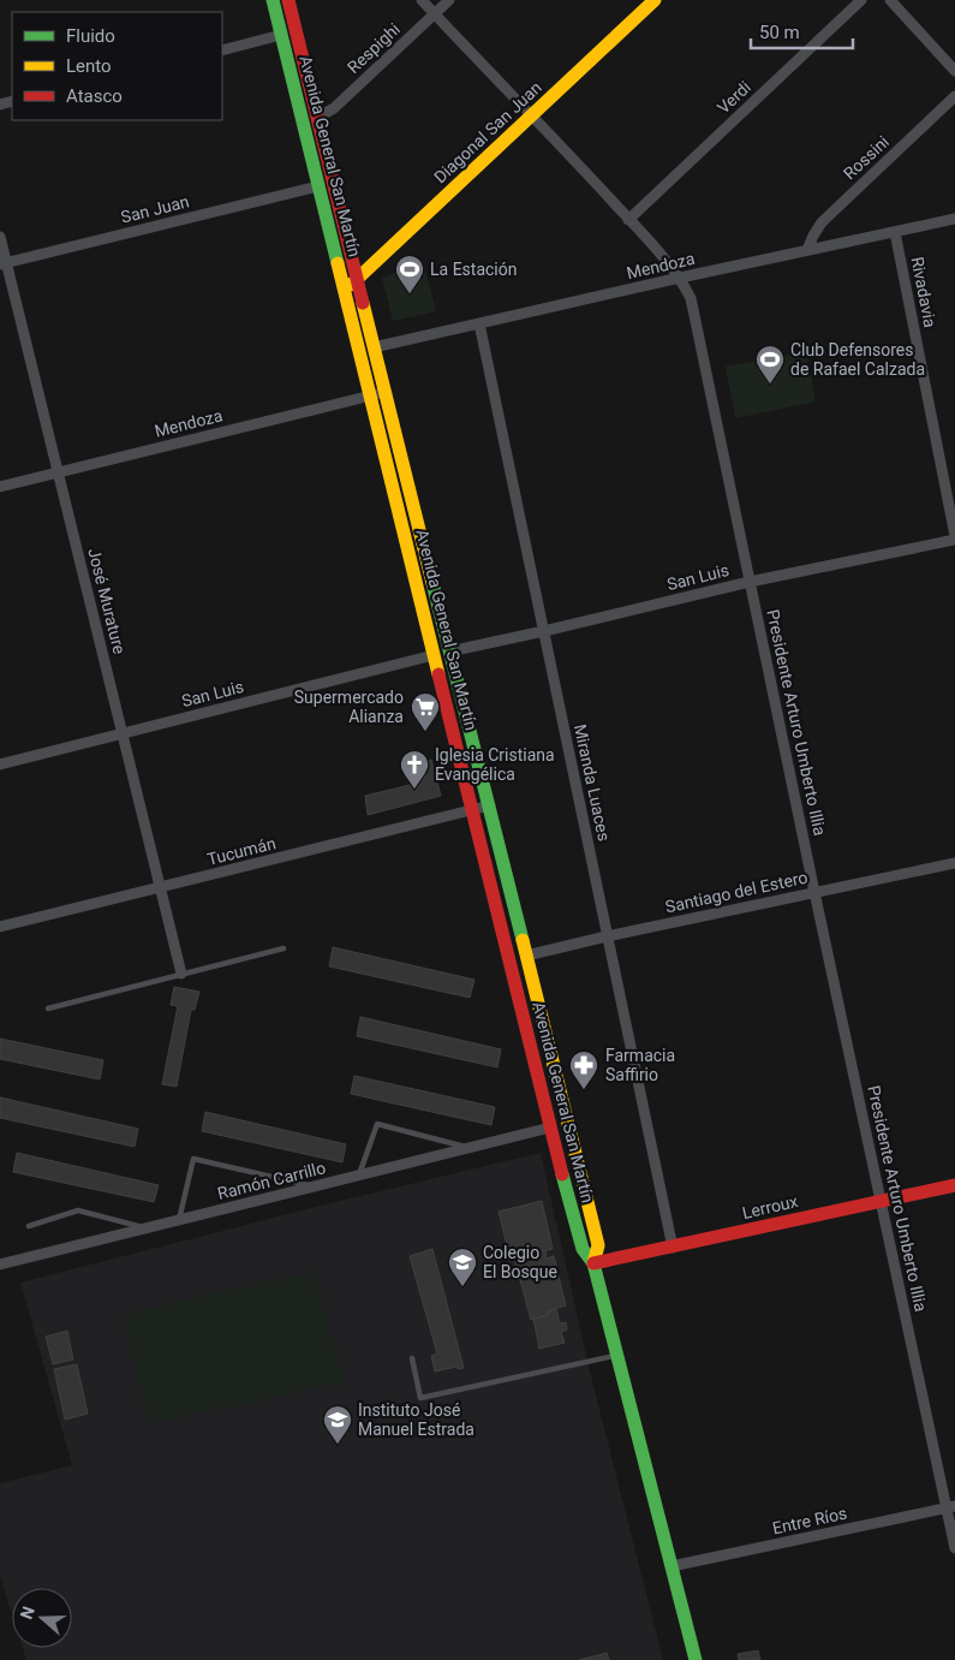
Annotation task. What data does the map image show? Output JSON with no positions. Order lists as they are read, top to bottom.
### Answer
{
  "streets": {
    "main road": ["Diagonal San Juan", "Avenida General San Martín", "Lerroux"],
    "street": [
      "Respighi",
      "Verdi",
      "Rossini",
      "San Juan",
      "Mendoza",
      "Rivadavia",
      "San Luis",
      "José Murature",
      "Presidente Arturo Umberto Illia",
      "Miranda Luaces",
      "Tucumán",
      "Santiago del Estero",
      "Ramón Carrillo",
      "Entre Ríos"
    ]
  },
  "crossings": [
    ["Respighi", "Avenida General San Martín"],
    ["Respighi", "Presidente Arturo Umberto Illia"],
    ["Verdi", "Presidente Arturo Umberto Illia"],
    ["Diagonal San Juan", "Avenida General San Martín"],
    ["Diagonal San Juan", "Presidente Arturo Umberto Illia"],
    ["Avenida General San Martín", "San Juan"],
    ["Avenida General San Martín", "Mendoza"],
    ["Avenida General San Martín", "San Luis"],
    ["Avenida General San Martín", "Tucumán"],
    ["Avenida General San Martín", "Santiago del Estero"],
    ["Avenida General San Martín", "Ramón Carrillo"],
    ["Avenida General San Martín", "Lerroux"],
    ["Avenida General San Martín", "Entre Ríos"],
    ["Rossini", "Mendoza"],
    ["San Juan", "José Murature"],
    ["Mendoza", "Rivadavia"],
    ["Mendoza", "José Murature"],
    ["Mendoza", "Presidente Arturo Umberto Illia"],
    ["Mendoza", "Miranda Luaces"],
    ["Rivadavia", "San Luis"],
    ["San Luis", "José Murature"],
    ["San Luis", "Presidente Arturo Umberto Illia"],
    ["San Luis", "Miranda Luaces"],
    ["José Murature", "Tucumán"],
    ["Presidente Arturo Umberto Illia", "Santiago del Estero"],
    ["Presidente Arturo Umberto Illia", "Lerroux"],
    ["Presidente Arturo Umberto Illia", "Entre Ríos"],
    ["Miranda Luaces", "Santiago del Estero"],
    ["Miranda Luaces", "Lerroux"]
  ],
  "places": {
    "sports": ["La Estación", "Club Defensores de Rafael Calzada"],
    "supermarket": ["Supermercado Alianza"],
    "church": ["Iglesia Cristiana Evangélica"],
    "pharmacy": ["Farmacia Saffirio"],
    "school or university": ["Colegio El Bosque", "Instituto José Manuel Estrada"]
  },
  "legend": ["Fluido", "Lento", "Atasco"],
  "scale_bar": "50 m",
  "north": "left"
}
